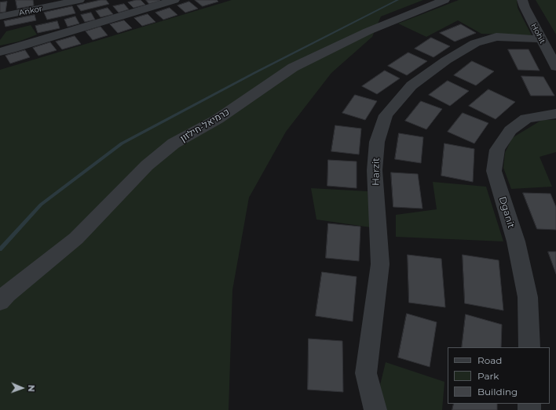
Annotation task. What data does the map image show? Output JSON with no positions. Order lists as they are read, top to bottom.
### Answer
{
  "streets": {
    "street": [
      "Ankor",
      "Hohit",
      "כרמיאל-חילזון",
      "Harzit",
      "Dganit"
    ]
  },
  "crossings": [
    ["Hohit", "Harzit"]
  ],
  "legend": ["Road", "Park", "Building"],
  "north": "right"
}
